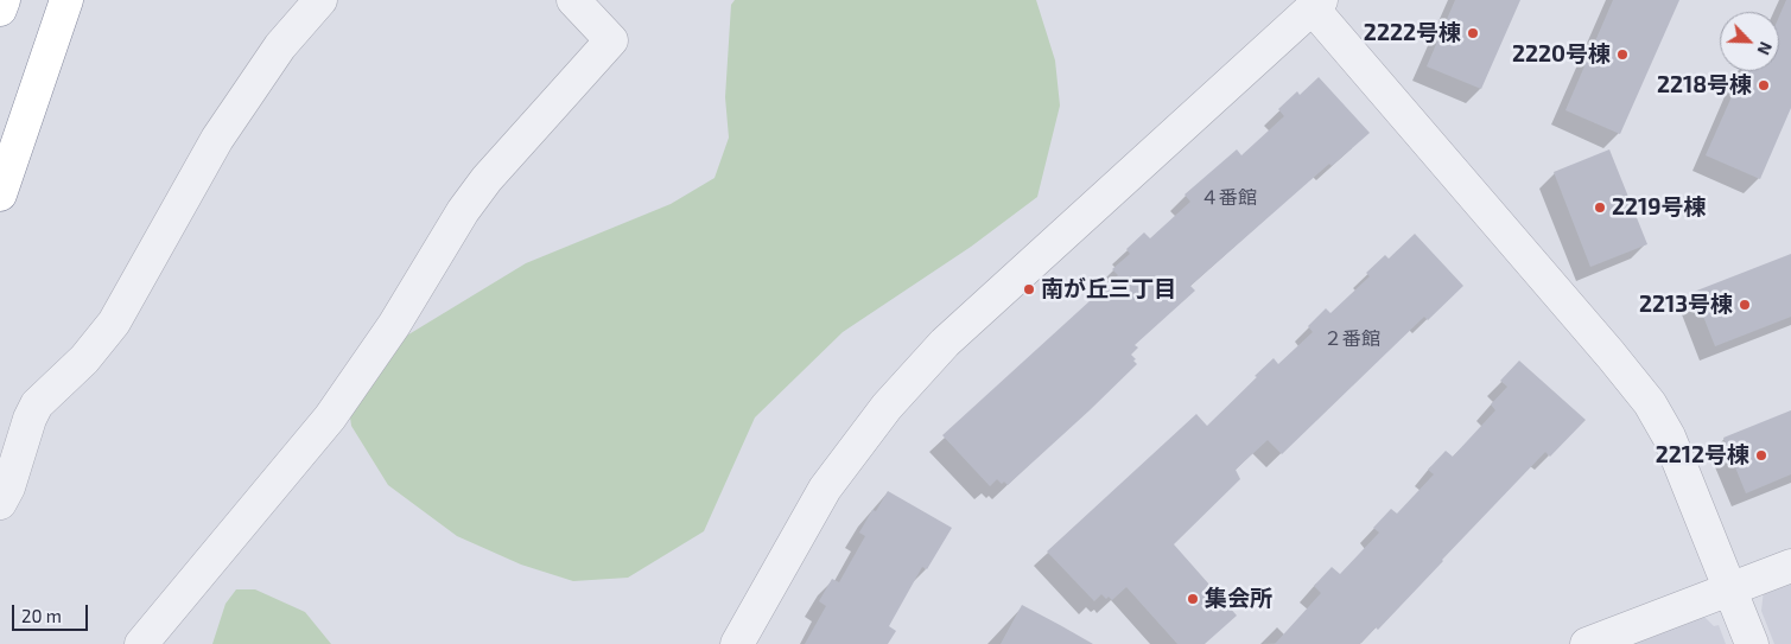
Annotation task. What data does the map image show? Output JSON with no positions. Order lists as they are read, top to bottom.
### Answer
{
  "places": [
    "2222号棟",
    "2220号棟",
    "2218号棟",
    "2219号棟",
    "南が丘三丁目",
    "2213号棟",
    "2212号棟",
    "集会所"
  ],
  "house_numbers": ["４番館", "２番館"],
  "scale_bar": "20 m",
  "north": "bottom right"
}
